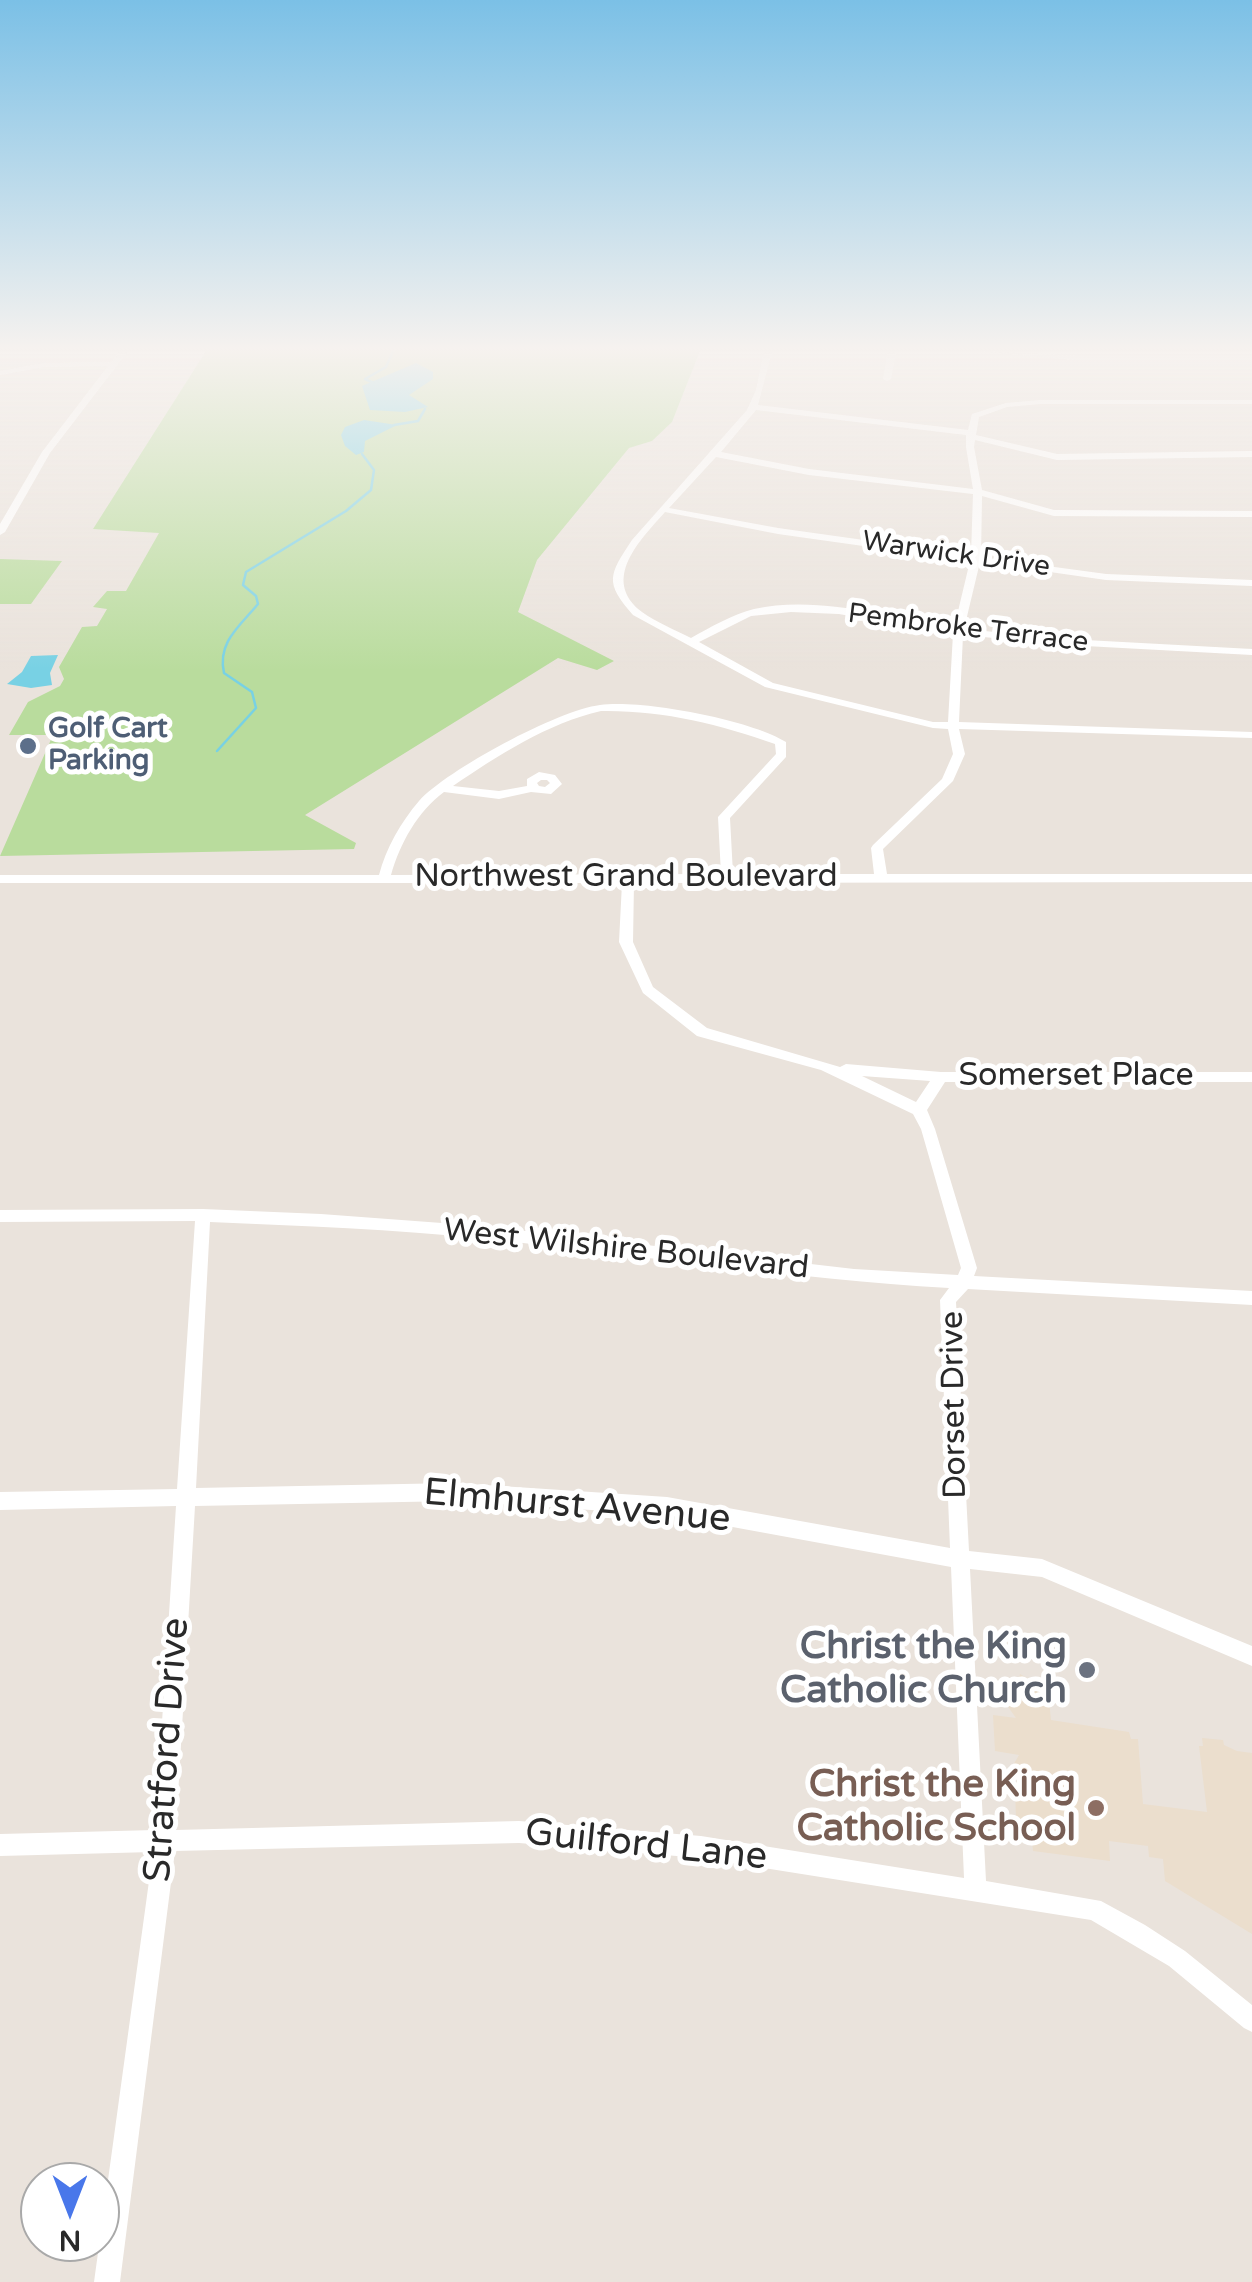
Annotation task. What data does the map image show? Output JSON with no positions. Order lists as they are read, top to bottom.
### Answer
{
  "streets": {
    "street": [
      "Warwick Drive",
      "Pembroke Terrace",
      "Northwest Grand Boulevard",
      "Somerset Place",
      "West Wilshire Boulevard",
      "Dorset Drive",
      "Elmhurst Avenue",
      "Stratford Drive",
      "Guilford Lane"
    ]
  },
  "crossings": [
    ["Somerset Place", "Dorset Drive"],
    ["West Wilshire Boulevard", "Dorset Drive"],
    ["West Wilshire Boulevard", "Stratford Drive"],
    ["Dorset Drive", "Elmhurst Avenue"],
    ["Dorset Drive", "Guilford Lane"],
    ["Elmhurst Avenue", "Stratford Drive"],
    ["Stratford Drive", "Guilford Lane"]
  ],
  "places": ["Golf Cart Parking", "Christ the King Catholic Church", "Christ the King Catholic School"],
  "north": "bottom"
}
